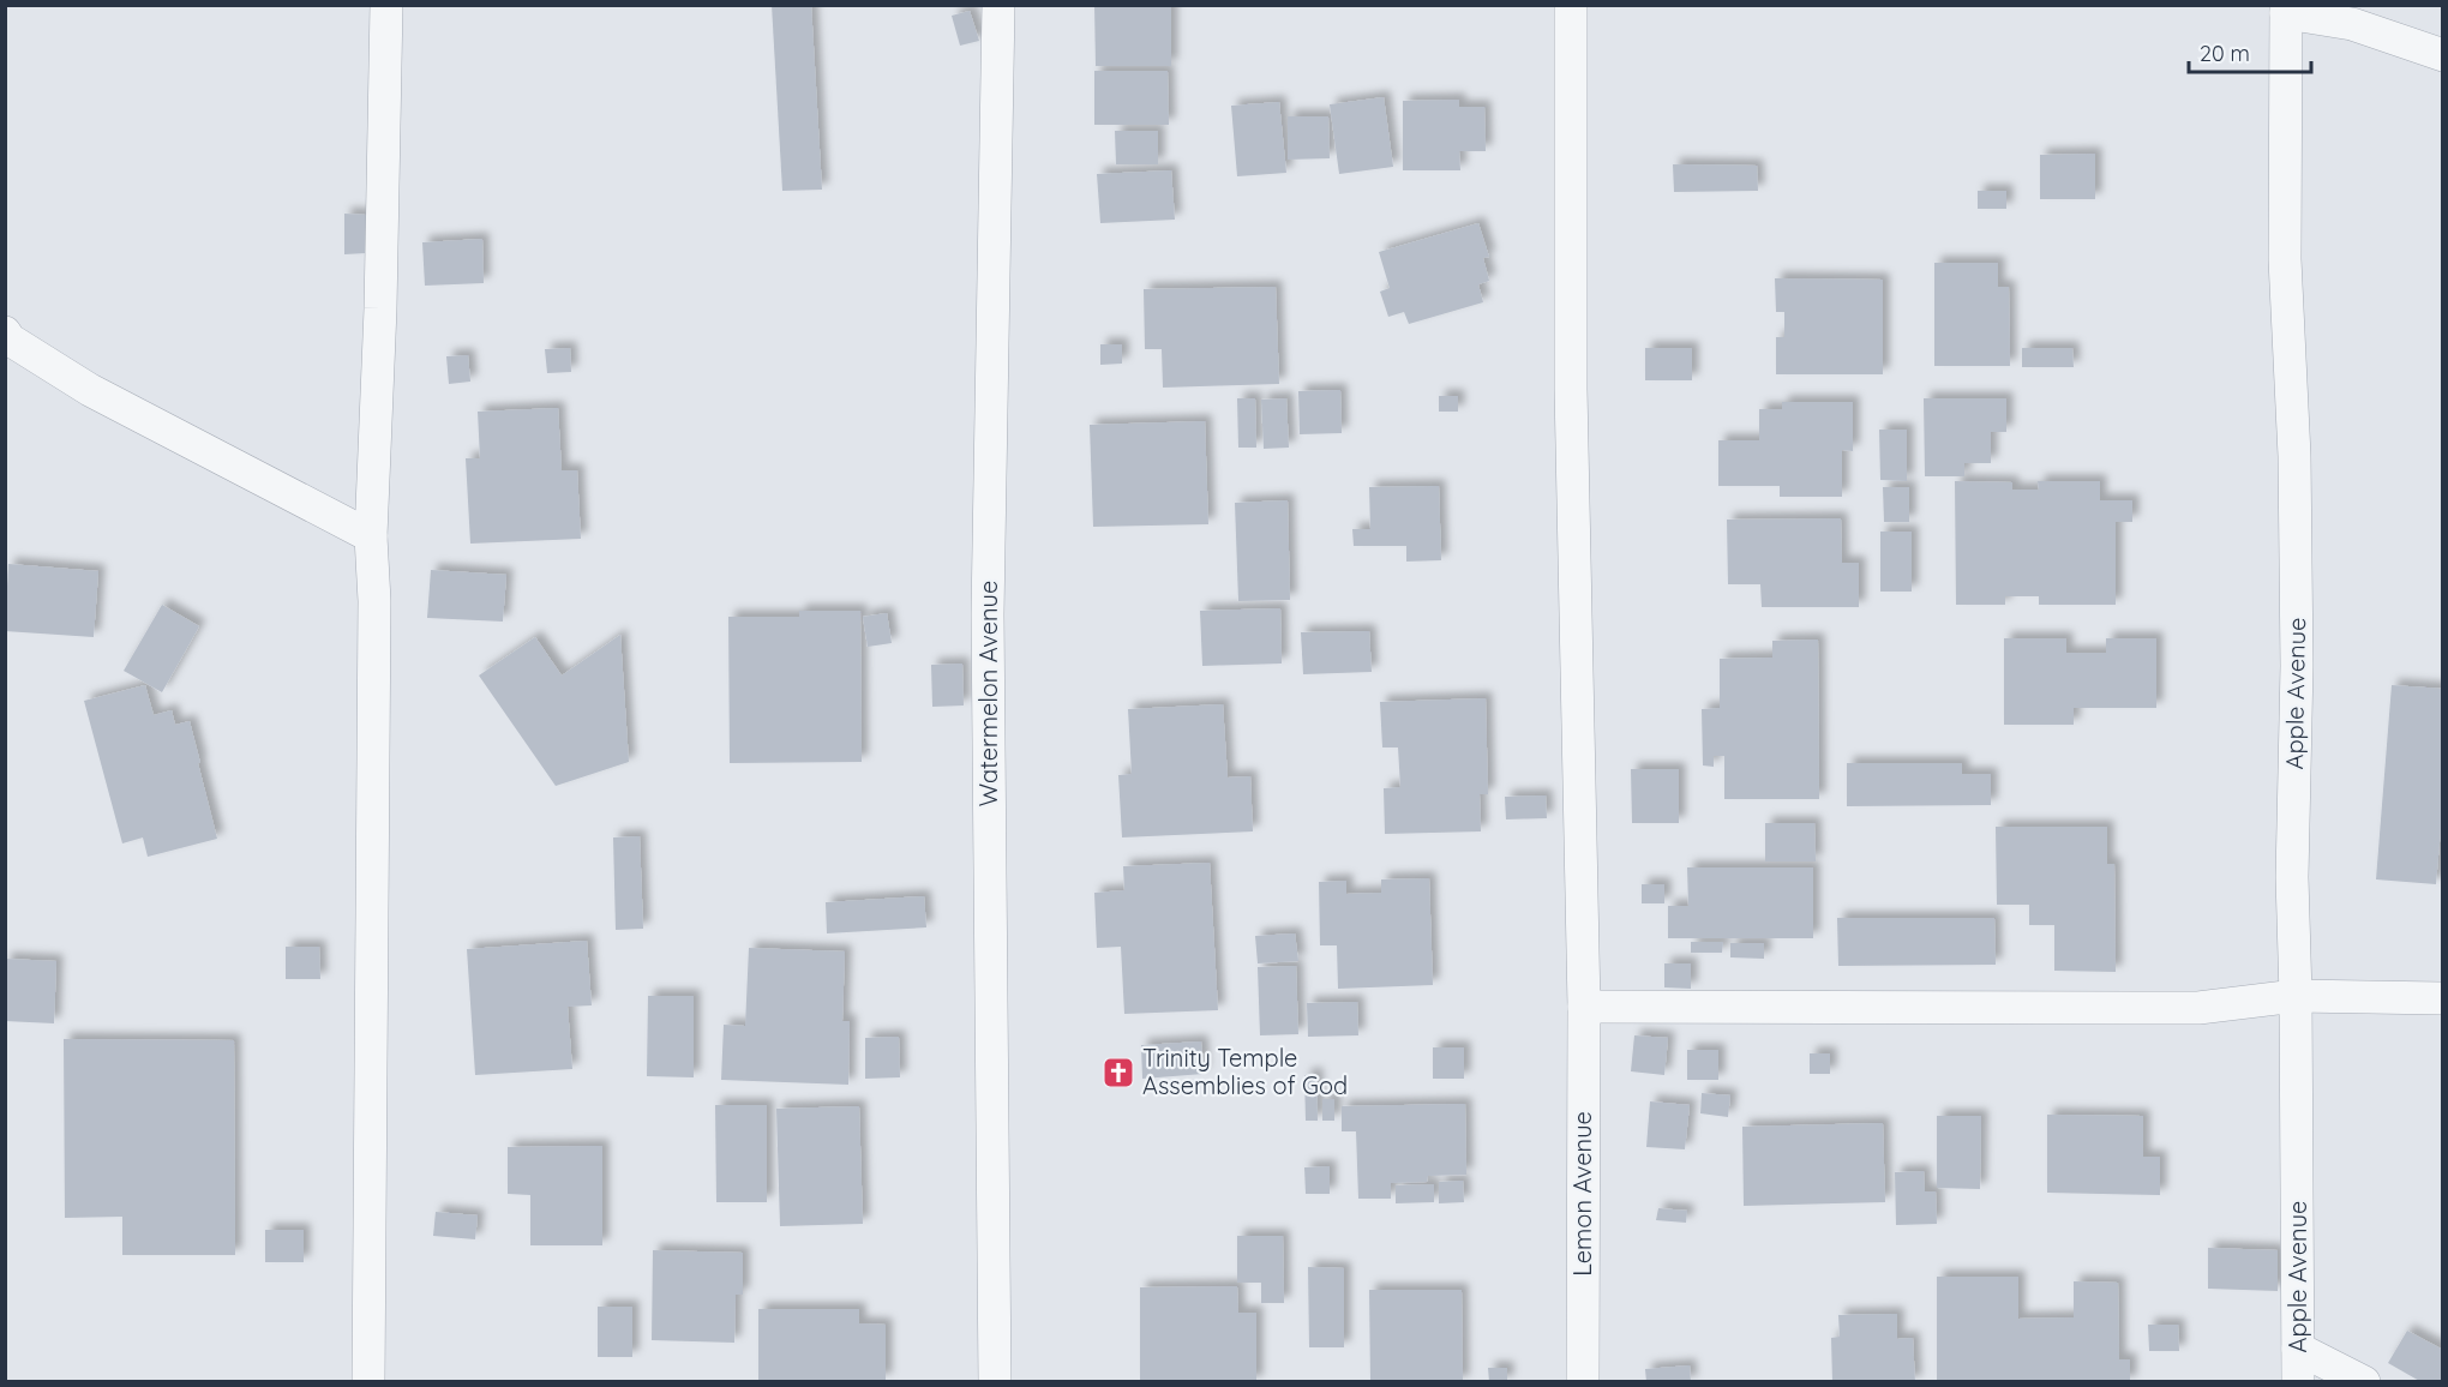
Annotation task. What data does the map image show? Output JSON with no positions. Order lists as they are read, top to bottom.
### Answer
{
  "streets": {
    "street": ["Watermelon Avenue", "Apple Avenue", "Lemon Avenue"]
  },
  "places": {
    "church": ["Trinity Temple Assemblies of God"]
  },
  "scale_bar": "20 m"
}
